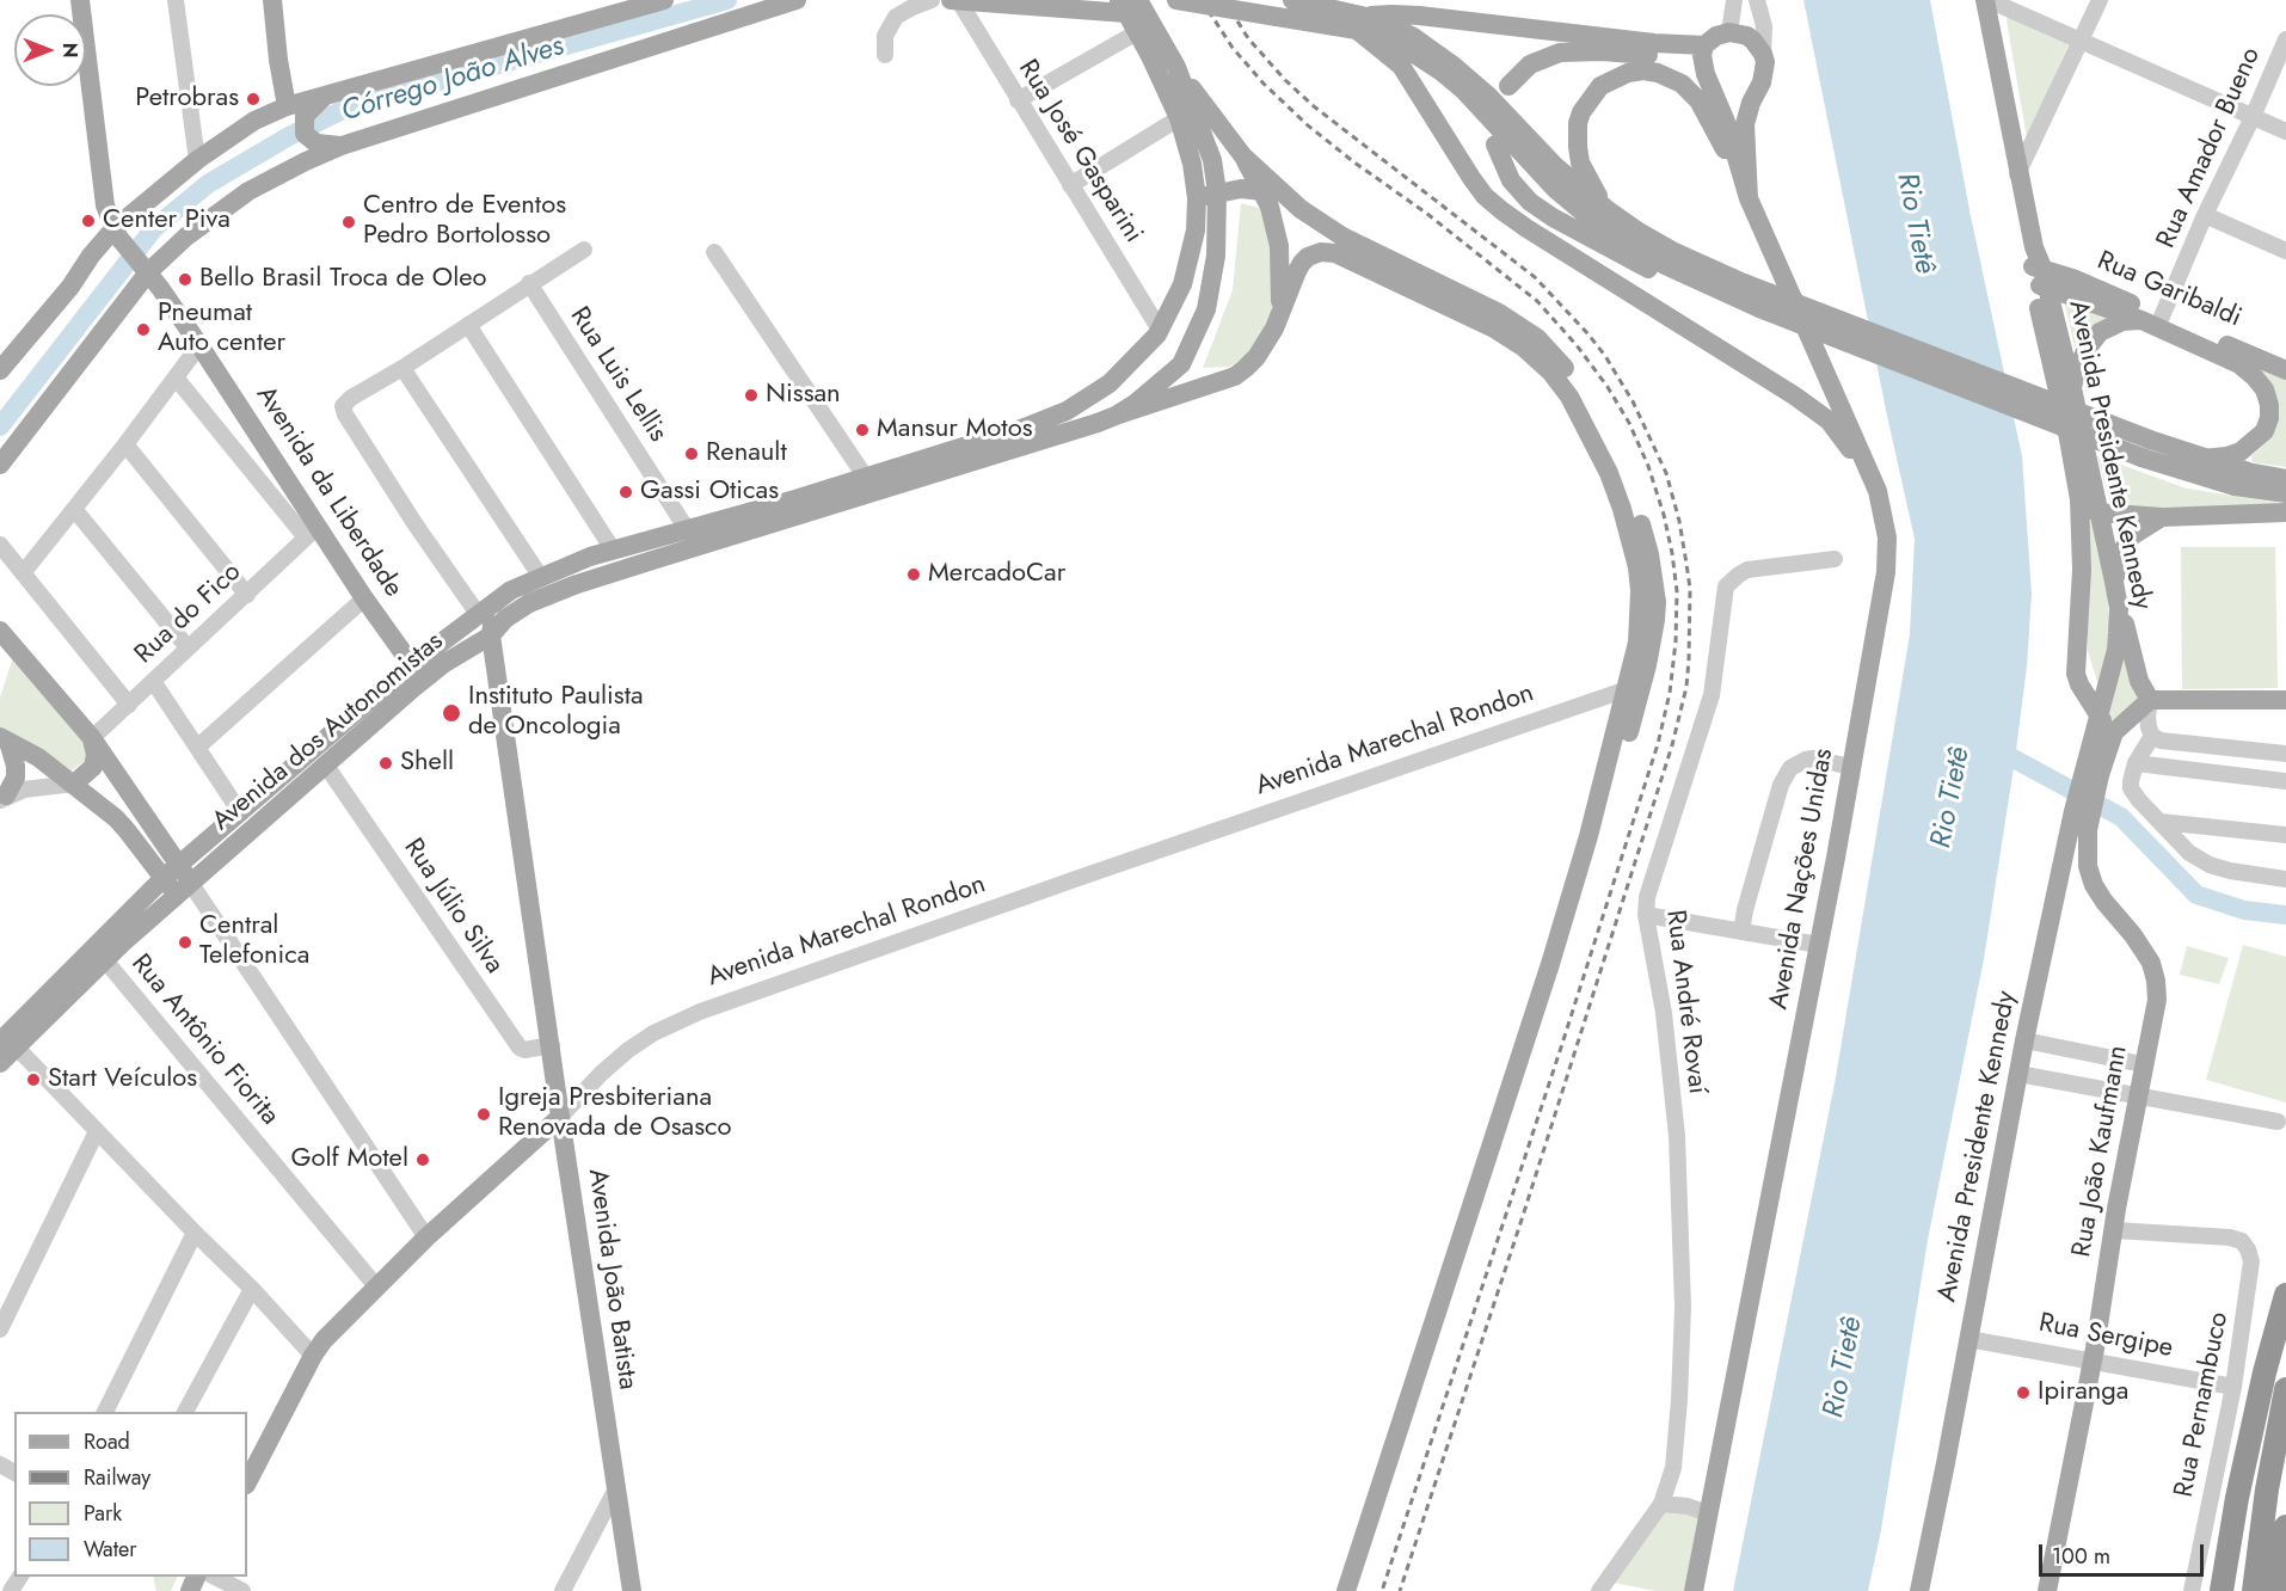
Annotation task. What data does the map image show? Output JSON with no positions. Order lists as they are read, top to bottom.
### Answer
{
  "streets": {
    "main road": [
      "Rua Garibaldi",
      "Avenida Presidente Kennedy",
      "Avenida da Liberdade",
      "Avenida dos Autonomistas",
      "Avenida Marechal Rondon",
      "Avenida Nações Unidas",
      "Rua João Kaufmann",
      "Avenida João Batista"
    ],
    "street": [
      "Rua Amador Bueno",
      "Rua José Gasparini",
      "Rua Luis Lellis",
      "Rua do Fico",
      "Rua Júlio Silva",
      "Rua André Rovaí",
      "Rua Antônio Fiorita",
      "Rua Sergipe",
      "Rua Pernambuco"
    ]
  },
  "crossings": [
    ["Rua Amador Bueno", "Rua Garibaldi"],
    ["Rua José Gasparini", "Avenida dos Autonomistas"],
    ["Rua Garibaldi", "Avenida Presidente Kennedy"],
    ["Rua Luis Lellis", "Avenida dos Autonomistas"],
    ["Avenida Presidente Kennedy", "Rua João Kaufmann"],
    ["Avenida Presidente Kennedy", "Rua Sergipe"],
    ["Avenida da Liberdade", "Rua do Fico"],
    ["Avenida da Liberdade", "Avenida dos Autonomistas"],
    ["Avenida dos Autonomistas", "Rua Júlio Silva"],
    ["Avenida dos Autonomistas", "Rua Antônio Fiorita"],
    ["Avenida dos Autonomistas", "Avenida João Batista"],
    ["Avenida Marechal Rondon", "Rua Antônio Fiorita"],
    ["Avenida Marechal Rondon", "Avenida João Batista"],
    ["Rua Júlio Silva", "Avenida João Batista"],
    ["Rua João Kaufmann", "Rua Sergipe"],
    ["Rua João Kaufmann", "Rua Pernambuco"],
    ["Rua Sergipe", "Rua Pernambuco"]
  ],
  "water": ["Córrego João Alves", "Rio Tietê"],
  "places": [
    "Petrobras",
    "Center Piva",
    "Centro de Eventos Pedro Bortolosso",
    "Bello Brasil Troca de Oleo",
    "Pneumat Auto center",
    "Nissan",
    "Mansur Motos",
    "Renault",
    "Gassi Oticas",
    "MercadoCar",
    "Instituto Paulista de Oncologia",
    "Shell",
    "Central Telefonica",
    "Start Veículos",
    "Igreja Presbiteriana Renovada de Osasco",
    "Golf Motel",
    "Ipiranga"
  ],
  "legend": [
    "Road",
    "Railway",
    "Park",
    "Water"
  ],
  "scale_bar": "100 m",
  "north": "right"
}
